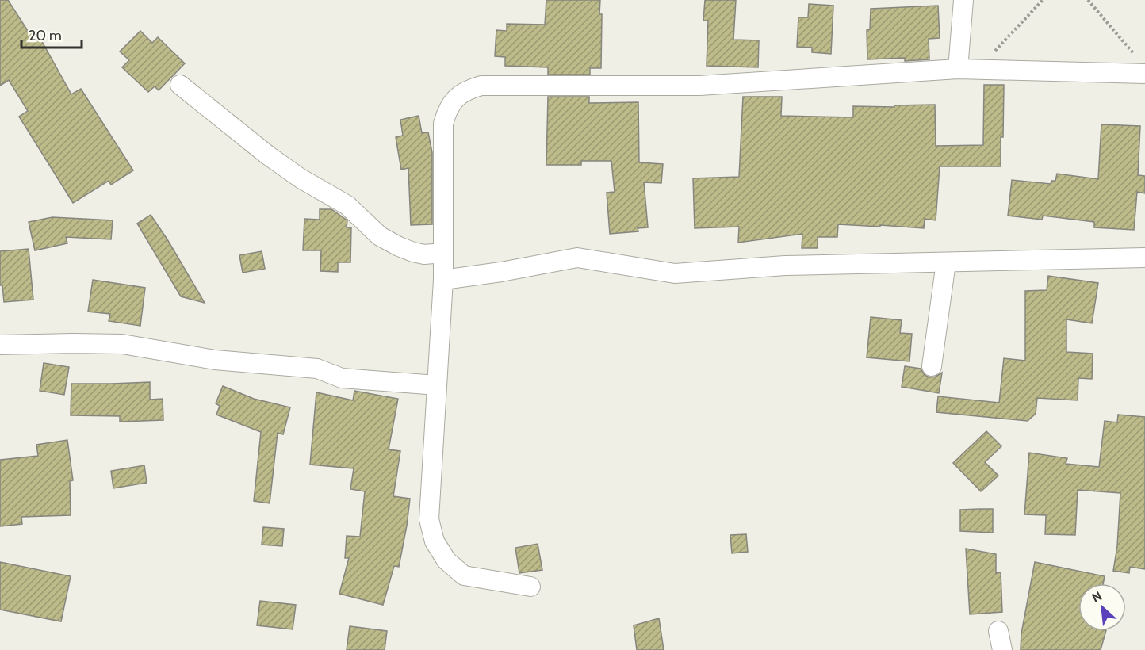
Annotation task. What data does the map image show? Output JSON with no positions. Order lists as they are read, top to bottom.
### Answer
{
  "scale_bar": "20 m",
  "north": "top left"
}
